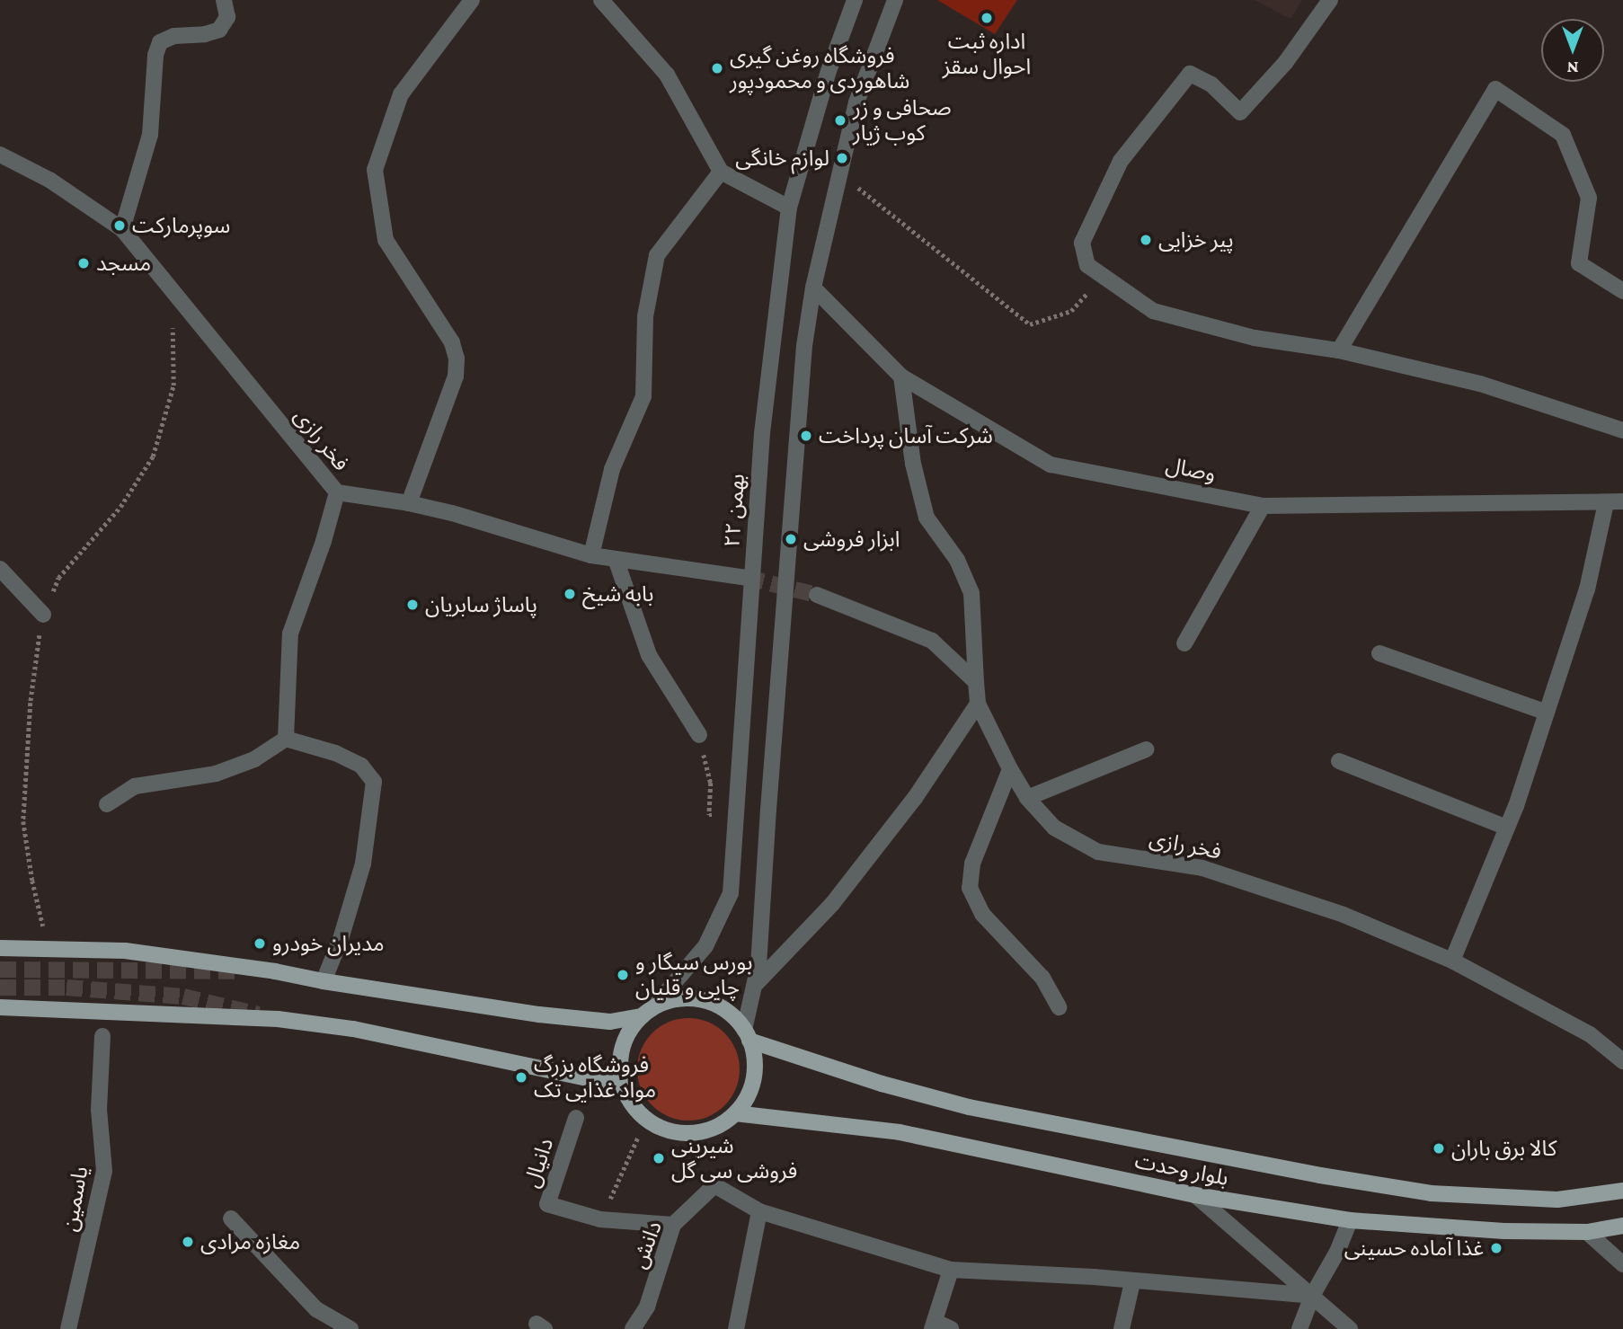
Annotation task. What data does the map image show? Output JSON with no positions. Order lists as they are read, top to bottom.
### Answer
{
  "streets": {
    "main road": ["بلوار وحدت"],
    "street": [
      "فخر رازی",
      "وصال",
      "۲۲ بهمن",
      "دانیال",
      "یاسمین",
      "دانش"
    ]
  },
  "crossings": [
    ["فخر رازی", "وصال"],
    ["۲۲ بهمن", "بلوار وحدت"]
  ],
  "places": [
    "اداره ثبت احوال سقز",
    "فروشگاه روغن گیری شاهوردی و محمودپور",
    "صحافی و زر کوب ژیار",
    "لوازم خانگی",
    "سوپرمارکت",
    "پیر خزایی",
    "مسجد",
    "شرکت آسان پرداخت",
    "ابزار فروشی",
    "بابه شیخ",
    "پاساژ سابریان",
    "مدیران خودرو",
    "بورس سیگار و چایی و قلیان",
    "فروشگاه بزرگ مواد غذایی تک",
    "کالا برق باران",
    "شیرینی فروشی سی گل",
    "مغازه مرادی",
    "غذا آماده حسینی"
  ],
  "north": "bottom"
}
